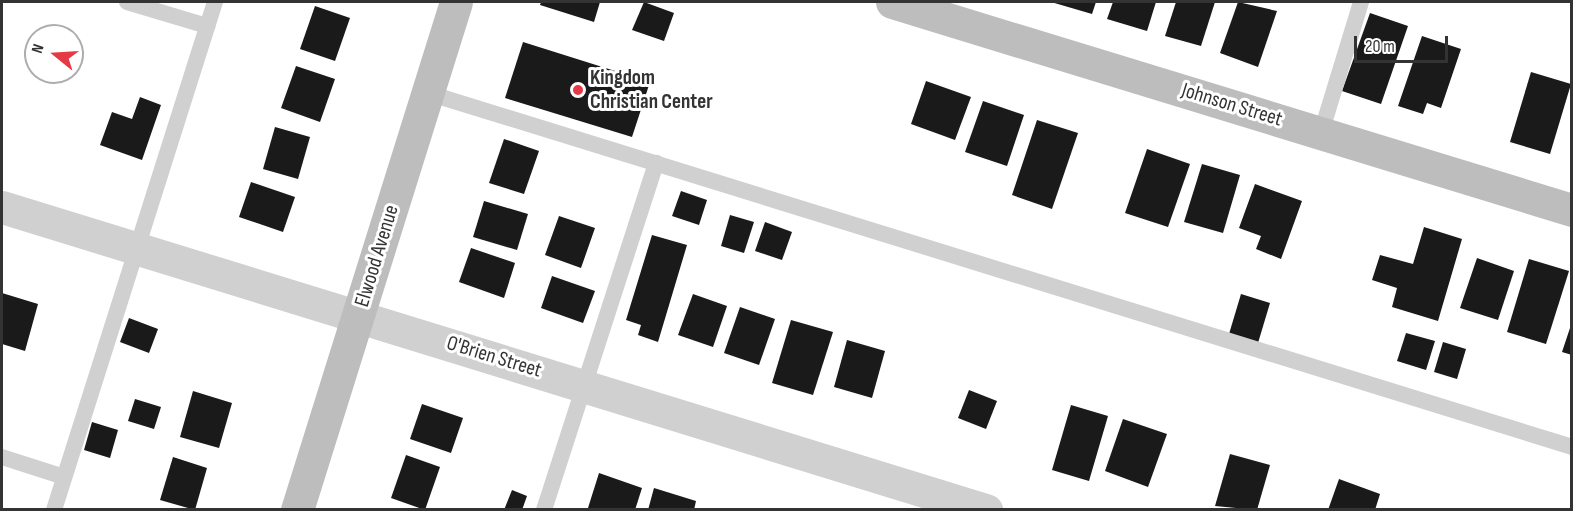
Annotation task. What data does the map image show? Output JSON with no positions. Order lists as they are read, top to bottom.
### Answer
{
  "streets": {
    "street": ["Johnson Street", "Elwood Avenue", "O'Brien Street"]
  },
  "crossings": [
    ["Elwood Avenue", "O'Brien Street"]
  ],
  "places": ["Kingdom Christian Center"],
  "scale_bar": "20 m",
  "north": "left"
}
